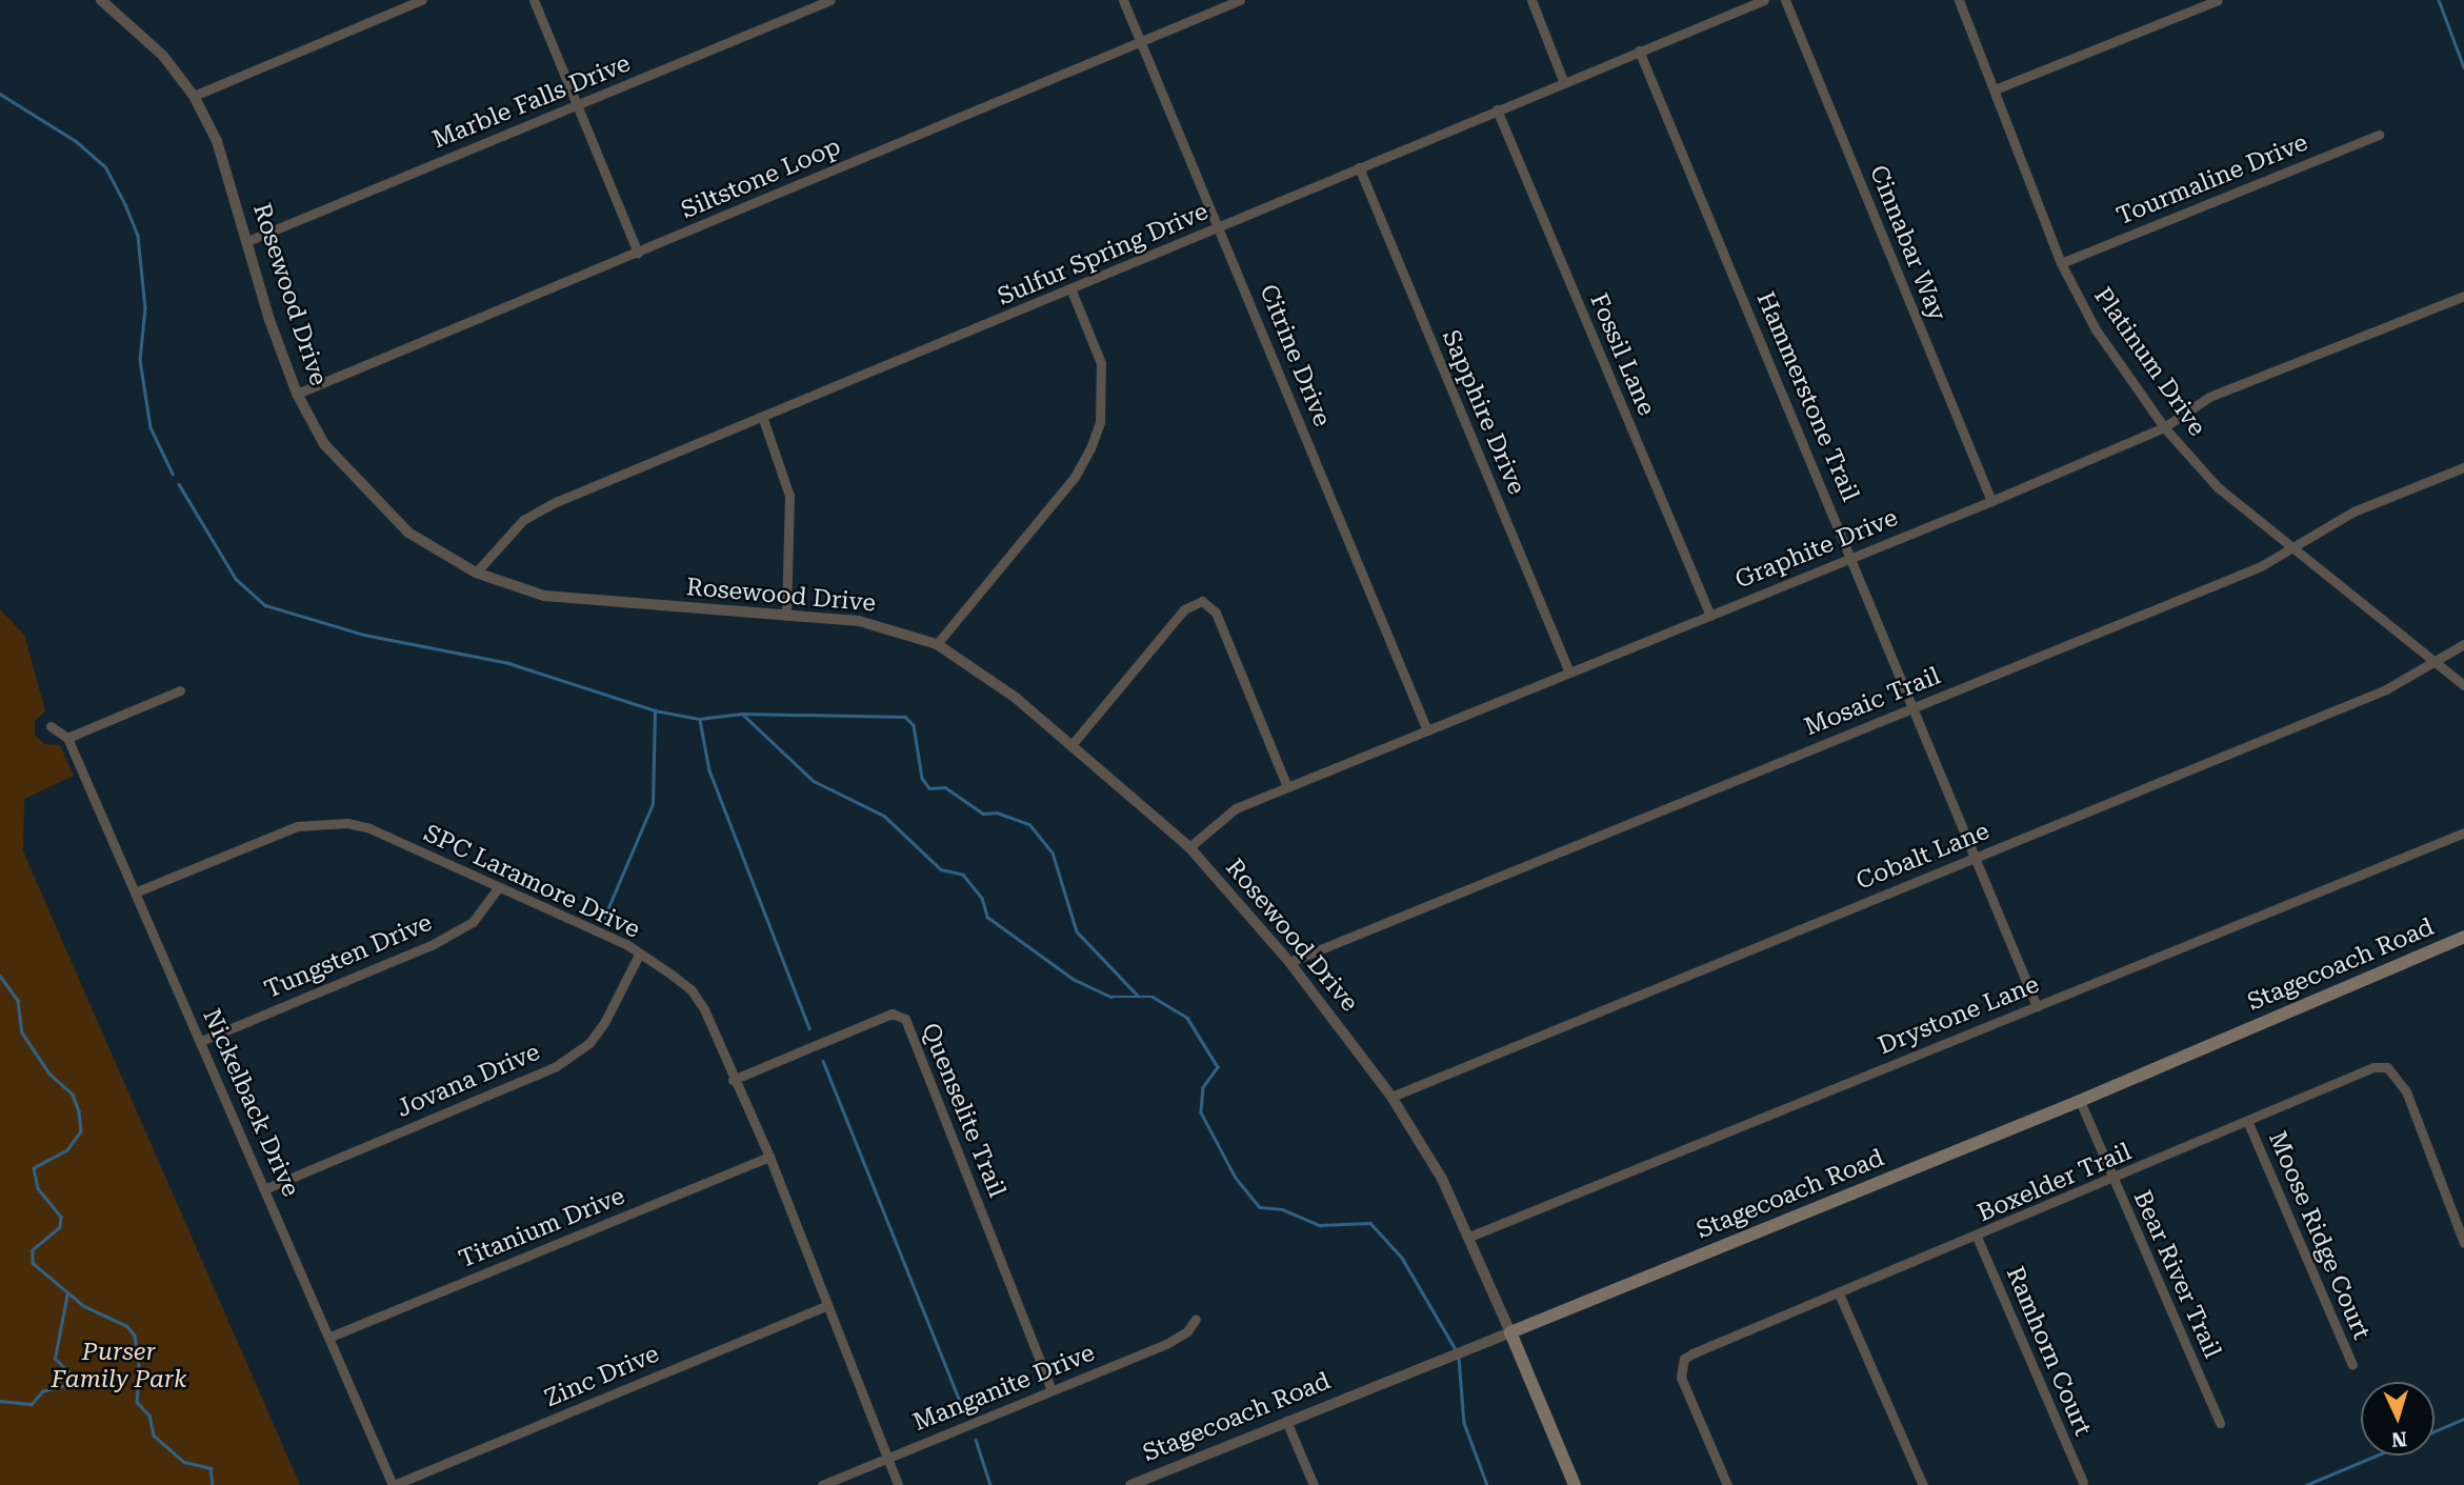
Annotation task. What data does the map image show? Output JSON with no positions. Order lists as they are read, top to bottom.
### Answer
{
  "streets": {
    "main road": ["Rosewood Drive", "Stagecoach Road"],
    "street": [
      "Marble Falls Drive",
      "Siltstone Loop",
      "Tourmaline Drive",
      "Cinnabar Way",
      "Sulfur Spring Drive",
      "Fossil Lane",
      "Citrine Drive",
      "Platinum Drive",
      "Hammerstone Trail",
      "Sapphire Drive",
      "Graphite Drive",
      "Mosaic Trail",
      "Cobalt Lane",
      "SPC Laramore Drive",
      "Tungsten Drive",
      "Drystone Lane",
      "Jovana Drive",
      "Nickelback Drive",
      "Quenselite Trail",
      "Boxelder Trail",
      "Titanium Drive",
      "Moose Ridge Court",
      "Bear River Trail",
      "Ramhorn Court",
      "Zinc Drive",
      "Manganite Drive"
    ]
  },
  "crossings": [
    ["Marble Falls Drive", "Rosewood Drive"],
    ["Siltstone Loop", "Rosewood Drive"],
    ["Siltstone Loop", "Citrine Drive"],
    ["Tourmaline Drive", "Platinum Drive"],
    ["Cinnabar Way", "Graphite Drive"],
    ["Sulfur Spring Drive", "Rosewood Drive"],
    ["Sulfur Spring Drive", "Fossil Lane"],
    ["Sulfur Spring Drive", "Citrine Drive"],
    ["Sulfur Spring Drive", "Hammerstone Trail"],
    ["Sulfur Spring Drive", "Sapphire Drive"],
    ["Rosewood Drive", "Graphite Drive"],
    ["Rosewood Drive", "Mosaic Trail"],
    ["Rosewood Drive", "Cobalt Lane"],
    ["Rosewood Drive", "Stagecoach Road"],
    ["Rosewood Drive", "Drystone Lane"],
    ["Fossil Lane", "Graphite Drive"],
    ["Citrine Drive", "Graphite Drive"],
    ["Platinum Drive", "Graphite Drive"],
    ["Platinum Drive", "Mosaic Trail"],
    ["Platinum Drive", "Cobalt Lane"],
    ["Hammerstone Trail", "Graphite Drive"],
    ["Hammerstone Trail", "Mosaic Trail"],
    ["Hammerstone Trail", "Cobalt Lane"],
    ["Hammerstone Trail", "Drystone Lane"],
    ["Sapphire Drive", "Graphite Drive"],
    ["SPC Laramore Drive", "Tungsten Drive"],
    ["SPC Laramore Drive", "Jovana Drive"],
    ["SPC Laramore Drive", "Nickelback Drive"],
    ["SPC Laramore Drive", "Quenselite Trail"],
    ["SPC Laramore Drive", "Titanium Drive"],
    ["SPC Laramore Drive", "Zinc Drive"],
    ["SPC Laramore Drive", "Manganite Drive"],
    ["Tungsten Drive", "Nickelback Drive"],
    ["Stagecoach Road", "Bear River Trail"],
    ["Jovana Drive", "Nickelback Drive"],
    ["Nickelback Drive", "Titanium Drive"],
    ["Nickelback Drive", "Zinc Drive"],
    ["Quenselite Trail", "Manganite Drive"],
    ["Boxelder Trail", "Moose Ridge Court"],
    ["Boxelder Trail", "Bear River Trail"],
    ["Boxelder Trail", "Ramhorn Court"]
  ],
  "parks": ["Purser Family Park"],
  "north": "bottom"
}
